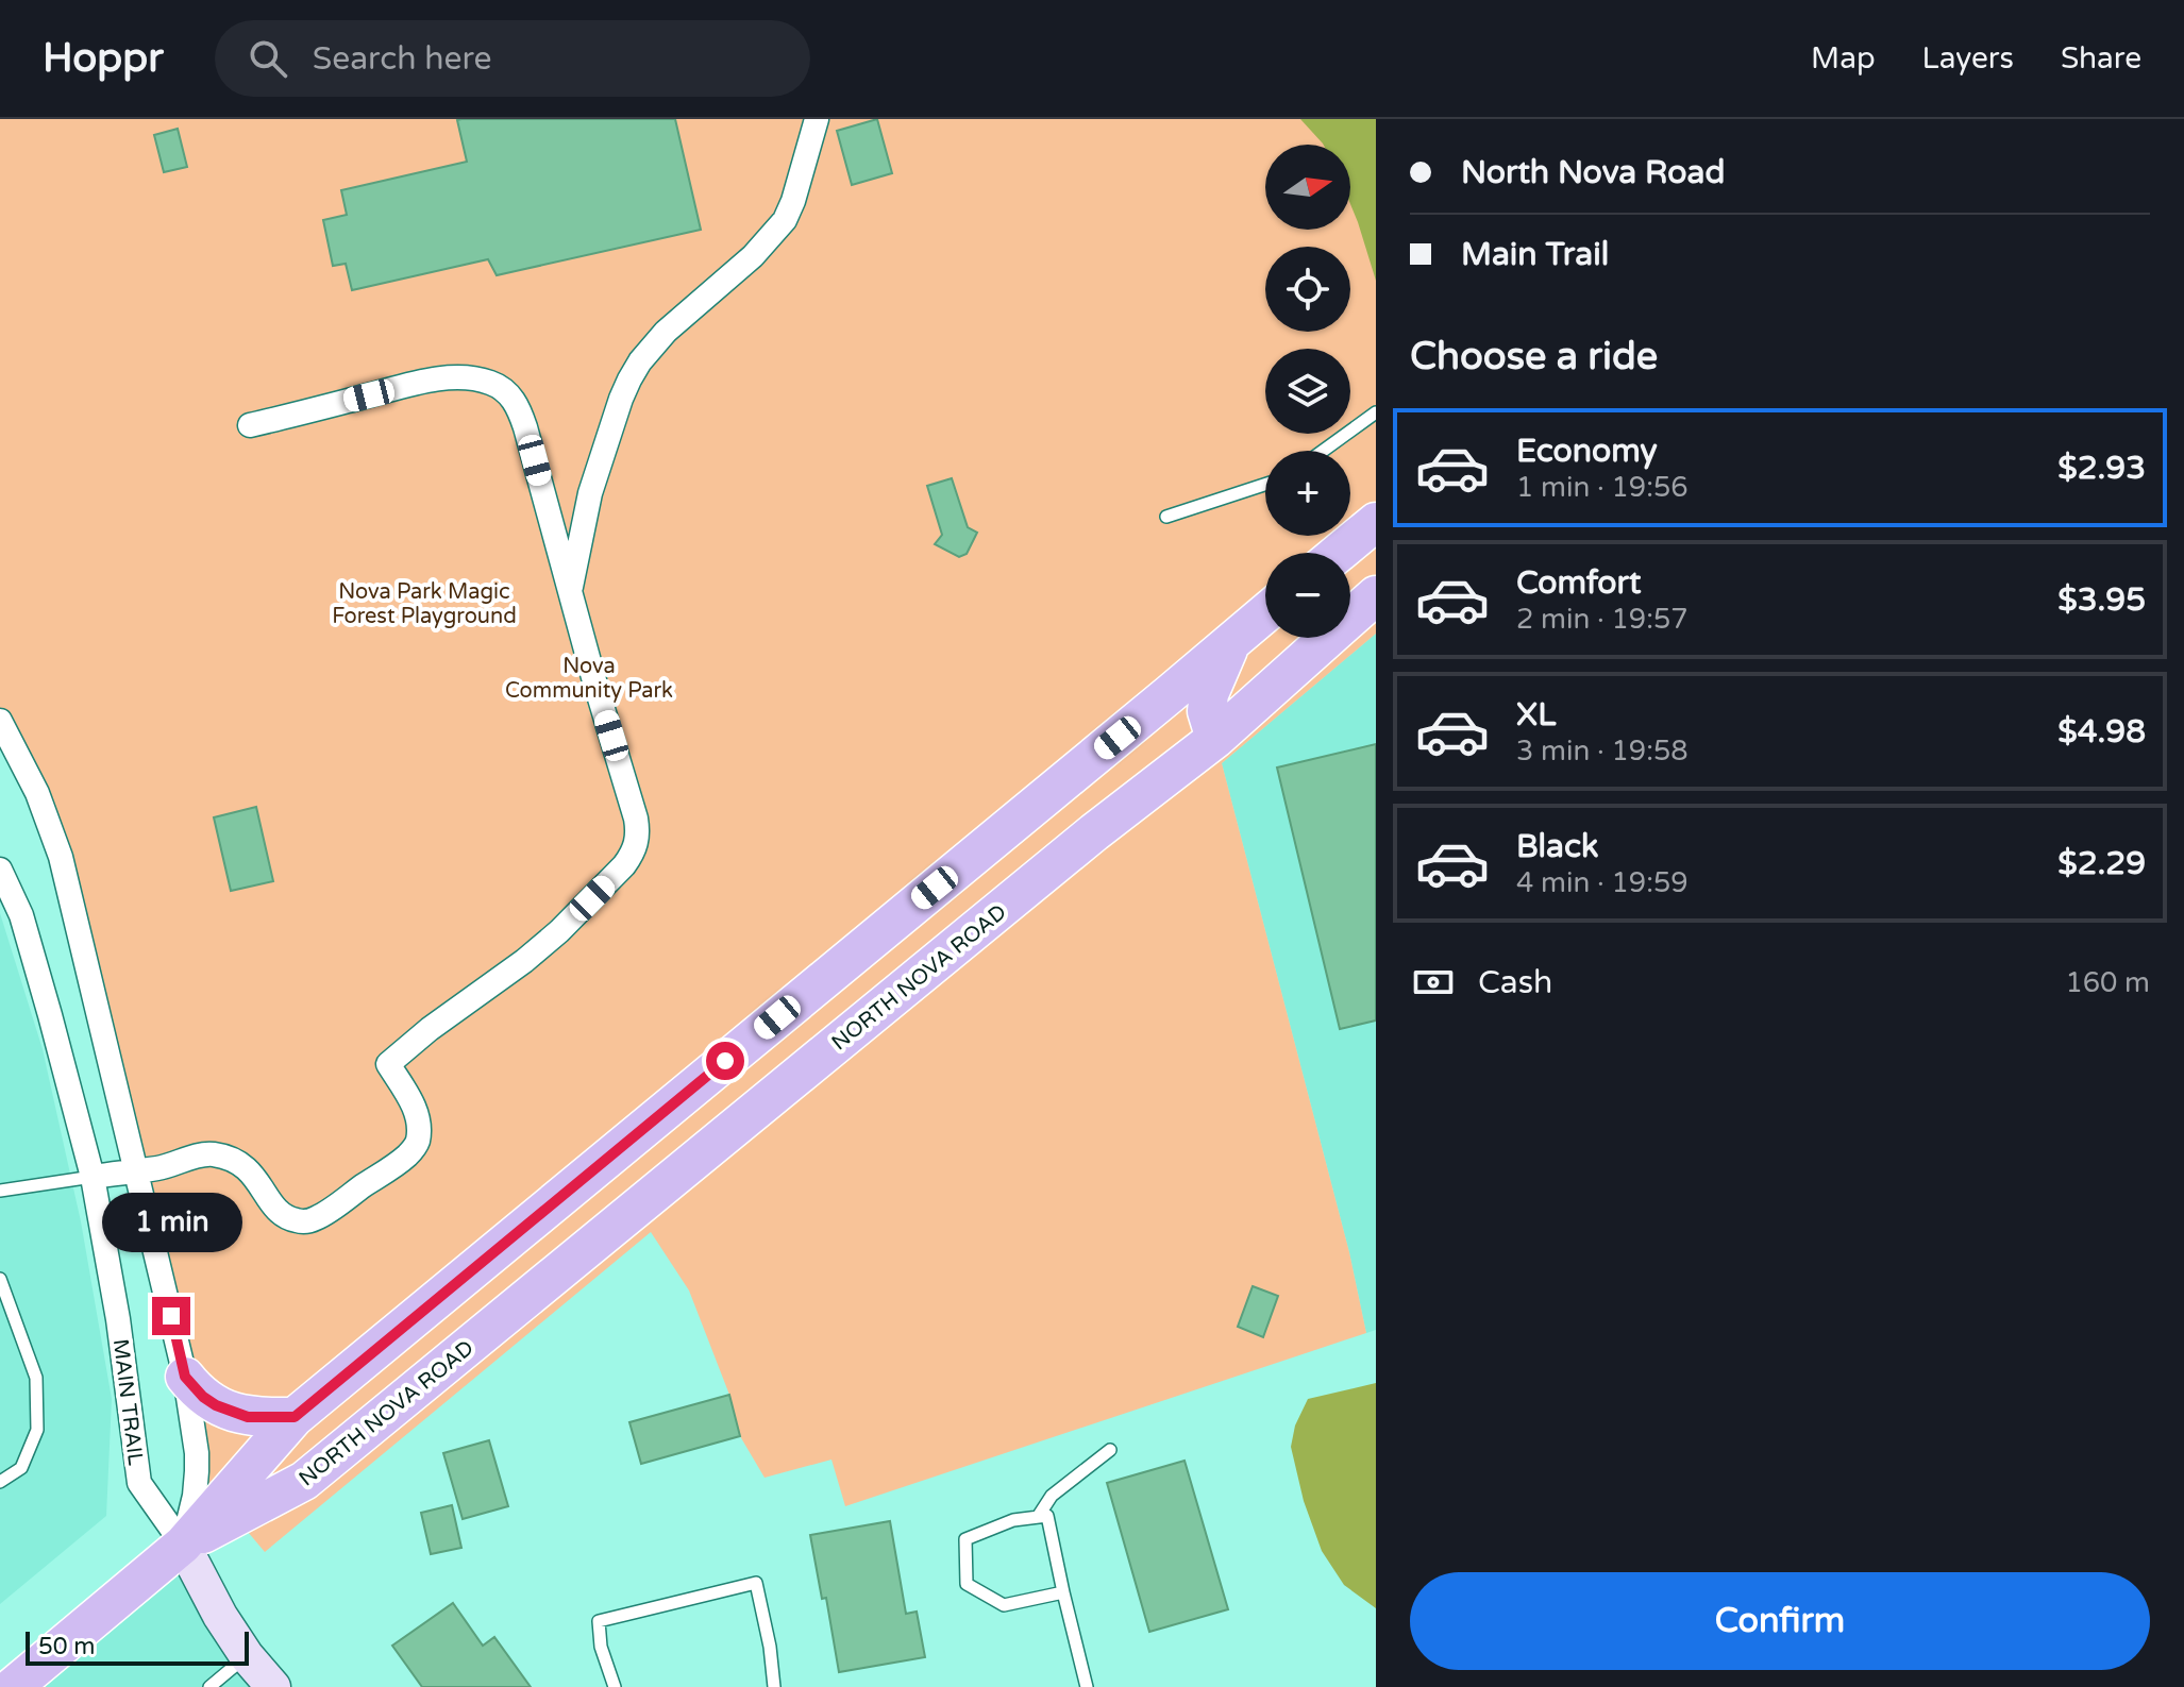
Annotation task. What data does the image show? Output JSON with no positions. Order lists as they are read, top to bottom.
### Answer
{
  "streets": {
    "main road": ["NORTH NOVA ROAD"],
    "street": ["MAIN TRAIL"]
  },
  "crossings": [
    ["NORTH NOVA ROAD", "MAIN TRAIL"]
  ],
  "parks": ["Nova Park Magic Forest Playground", "Nova Community Park"],
  "scale_bar": "50 m",
  "north": "right",
  "page": {
    "header": "Hoppr",
    "search": "Search here",
    "nav": ["Map", "Layers", "Share"],
    "banner": ["North Nova Road", "Main Trail"],
    "map_buttons": ["+", "−"],
    "heading": "Choose a ride",
    "list": [
      {
        "name": "Economy",
        "note": "1 min · 19:56",
        "value": "$2.93"
      },
      {
        "name": "Comfort",
        "note": "2 min · 19:57",
        "value": "$3.95"
      },
      {
        "name": "XL",
        "note": "3 min · 19:58",
        "value": "$4.98"
      },
      {
        "name": "Black",
        "note": "4 min · 19:59",
        "value": "$2.29"
      }
    ],
    "pay": ["Cash", "160 m"],
    "bubble": "1 min",
    "buttons": "Confirm",
    "scale": "50 m"
  }
}
